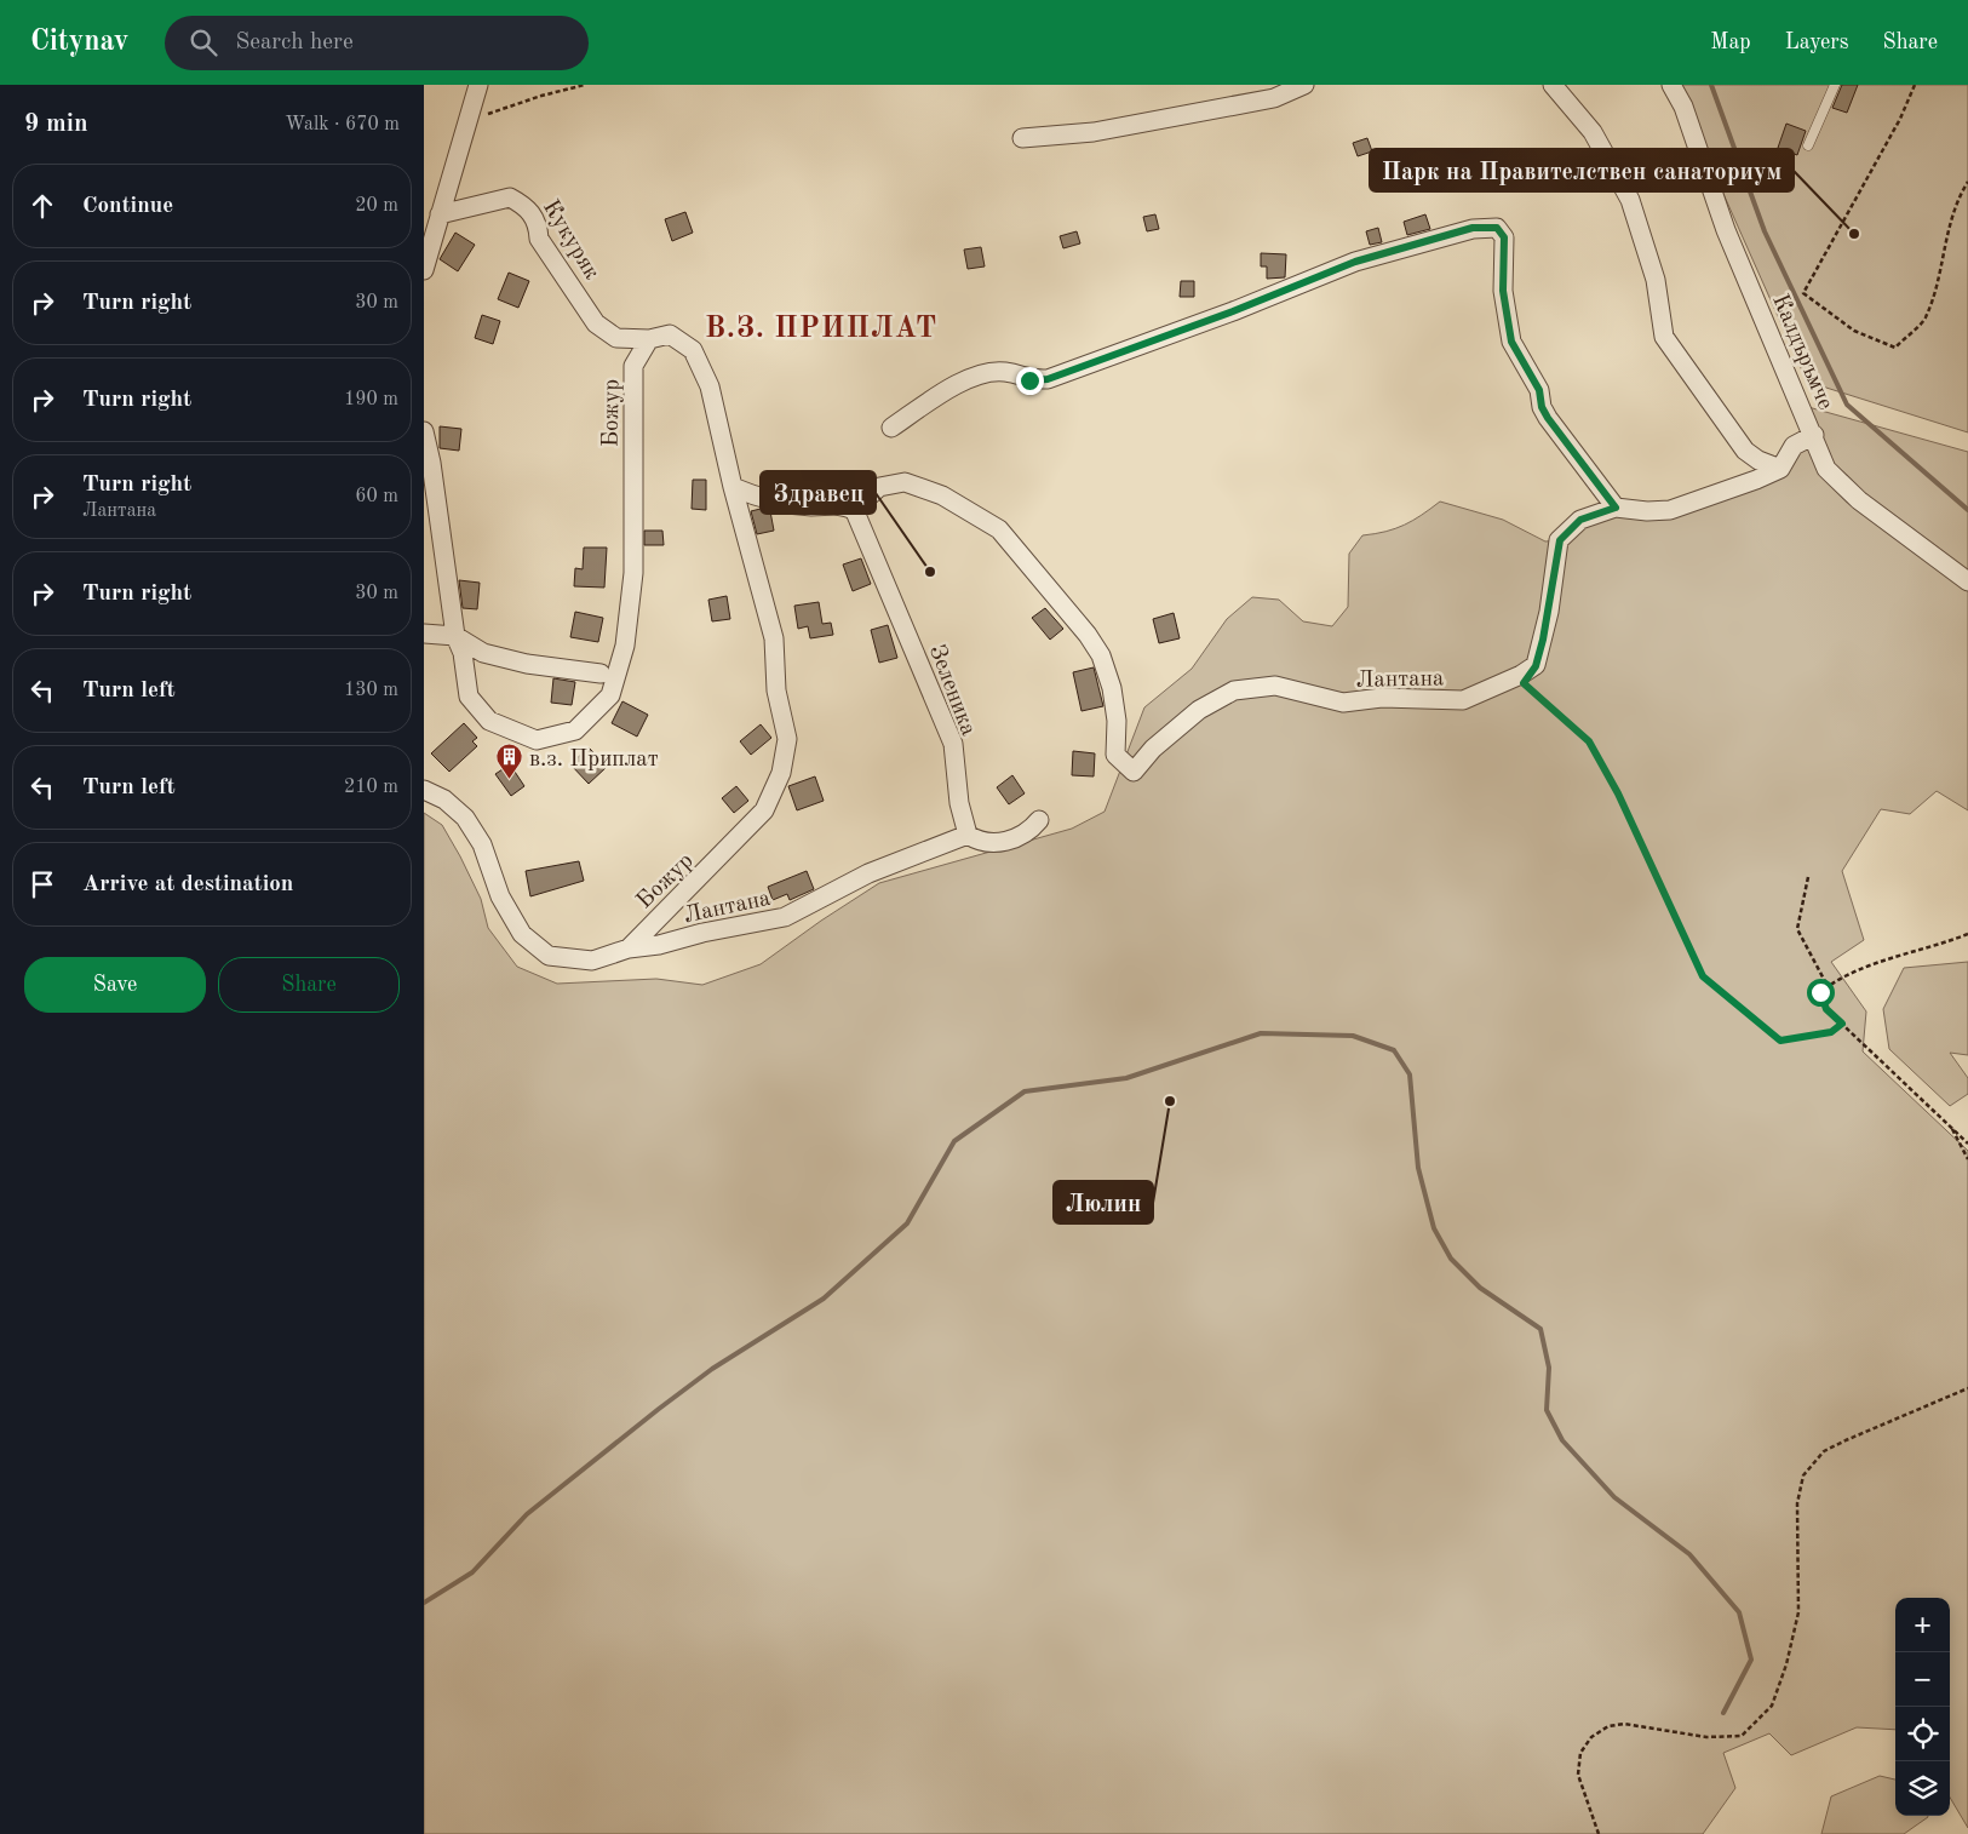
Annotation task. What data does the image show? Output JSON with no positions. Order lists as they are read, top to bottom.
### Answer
{
  "streets": {
    "street": [
      "Кукуряк",
      "Калдъръмче",
      "Божур",
      "Лантана",
      "Зеленика"
    ]
  },
  "crossings": [
    ["Кукуряк", "Божур"],
    ["Божур", "Лантана"],
    ["Лантана", "Зеленика"]
  ],
  "districts": ["В.З. ПРИПЛАТ"],
  "places": {
    "other": ["Парк на Правителствен санаториум", "Здравец", "Люлин"],
    "building": ["в.з. Приплат"]
  },
  "page": {
    "header": "Citynav",
    "search": "Search here",
    "nav": ["Map", "Layers", "Share"],
    "heading": ["9 min", "Walk · 670 m"],
    "list": [
      ["Continue", "20 m"],
      ["Turn right", "30 m"],
      ["Turn right", "190 m"],
      ["Turn right", "Лантана", "60 m"],
      ["Turn right", "30 m"],
      ["Turn left", "130 m"],
      ["Turn left", "210 m"],
      "Arrive at destination"
    ],
    "buttons": ["Save", "Share"],
    "map_buttons": ["+", "−"]
  }
}
